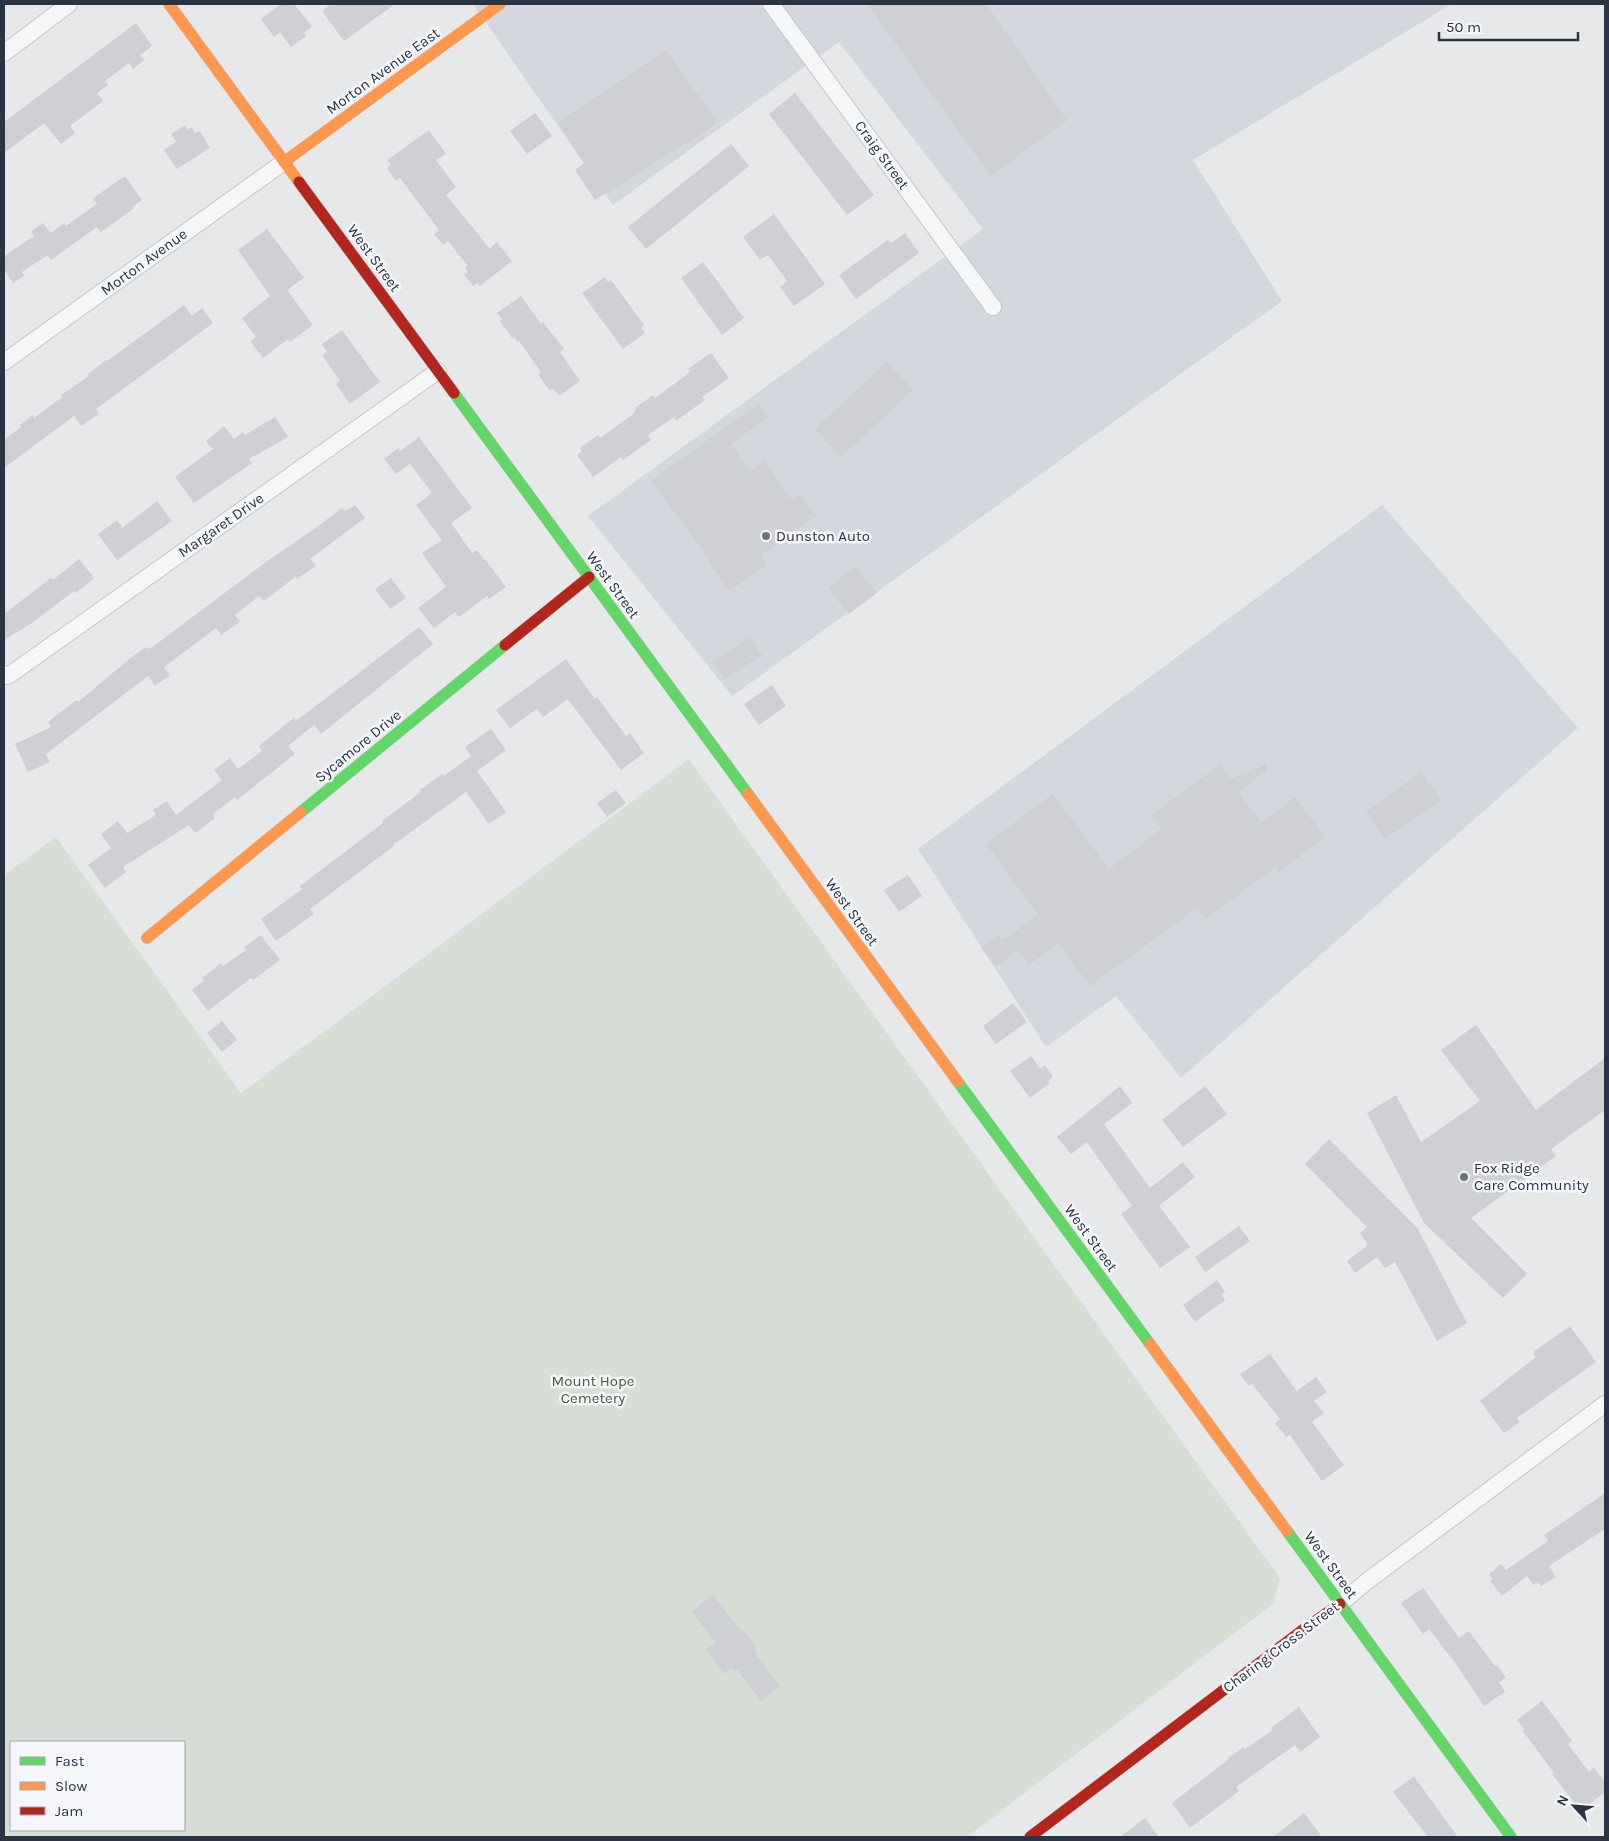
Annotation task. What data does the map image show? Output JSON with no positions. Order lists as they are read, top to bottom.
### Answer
{
  "streets": {
    "main road": [
      "Morton Avenue East",
      "West Street",
      "Sycamore Drive",
      "Charing Cross Street"
    ],
    "street": ["Craig Street", "Morton Avenue", "Margaret Drive"]
  },
  "crossings": [
    ["Morton Avenue East", "West Street"],
    ["Morton Avenue East", "Morton Avenue"],
    ["West Street", "Morton Avenue"],
    ["West Street", "Margaret Drive"],
    ["West Street", "Sycamore Drive"],
    ["West Street", "Charing Cross Street"]
  ],
  "parks": ["Mount Hope Cemetery"],
  "places": ["Dunston Auto", "Fox Ridge Care Community"],
  "legend": ["Fast", "Slow", "Jam"],
  "scale_bar": "50 m",
  "north": "top left"
}
